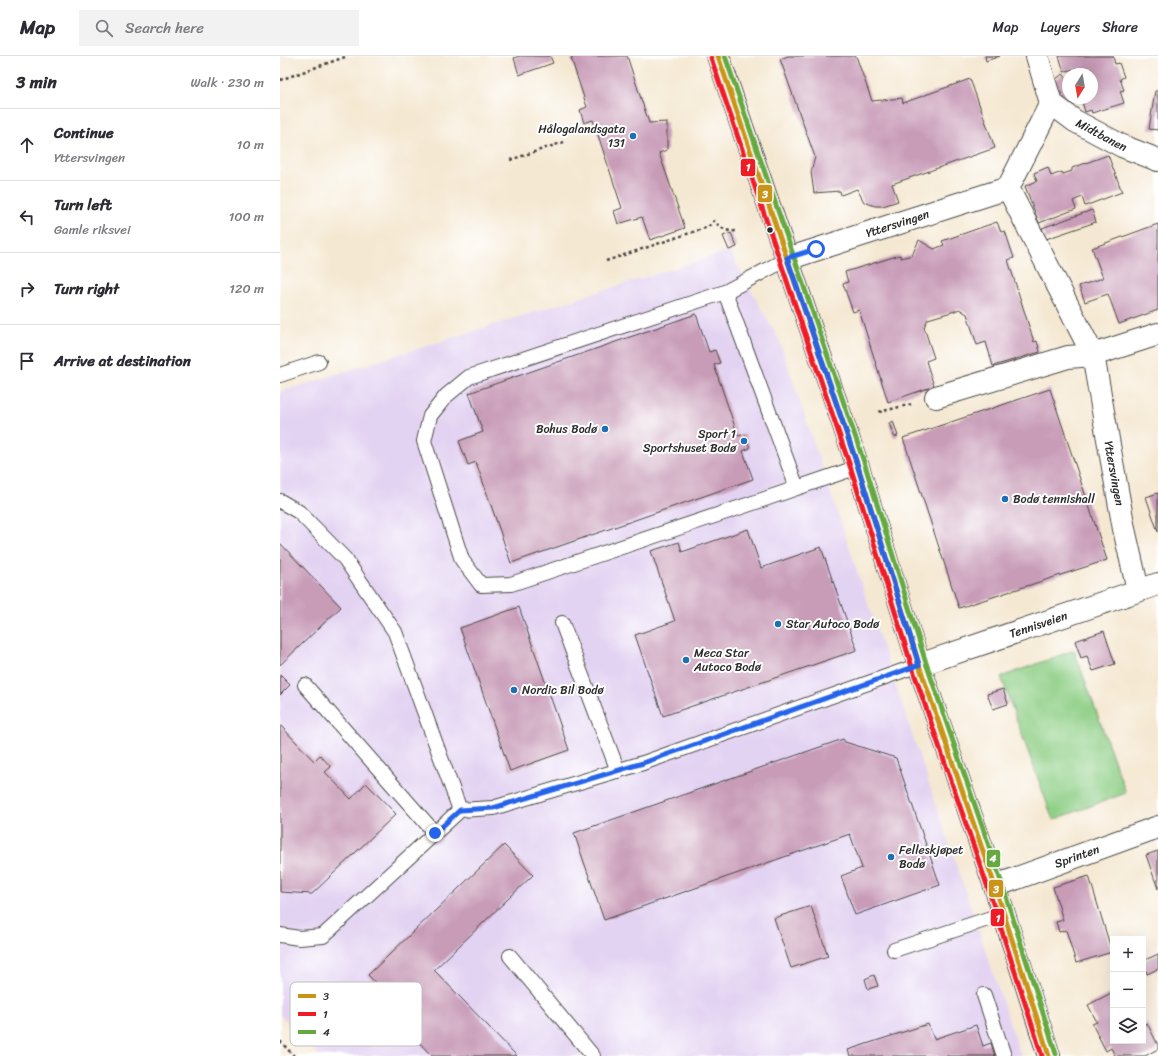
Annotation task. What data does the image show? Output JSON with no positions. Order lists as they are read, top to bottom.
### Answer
{
  "streets": {
    "street": [
      "Midtbanen",
      "Yttersvingen",
      "Tennisveien",
      "Sprinten"
    ]
  },
  "crossings": [
    ["Yttersvingen", "Tennisveien"]
  ],
  "places": [
    "Hålogalandsgata 131",
    "Bohus Bodø",
    "Sport 1 Sportshuset Bodø",
    "Bodø tennishall",
    "Star Autoco Bodø",
    "Meca Star Autoco Bodø",
    "Nordic Bil Bodø",
    "Felleskjøpet Bodø"
  ],
  "lines": ["transit line 3", "transit line 4", "transit line 1"],
  "legend": ["3", "1", "4"],
  "north": "bottom",
  "page": {
    "header": "Map",
    "search": "Search here",
    "nav": ["Map", "Layers", "Share"],
    "heading": ["3 min", "Walk · 230 m"],
    "list": [
      ["Continue", "Yttersvingen", "10 m"],
      ["Turn left", "Gamle riksvei", "100 m"],
      ["Turn right", "120 m"],
      "Arrive at destination"
    ],
    "map_buttons": ["+", "−"]
  }
}
